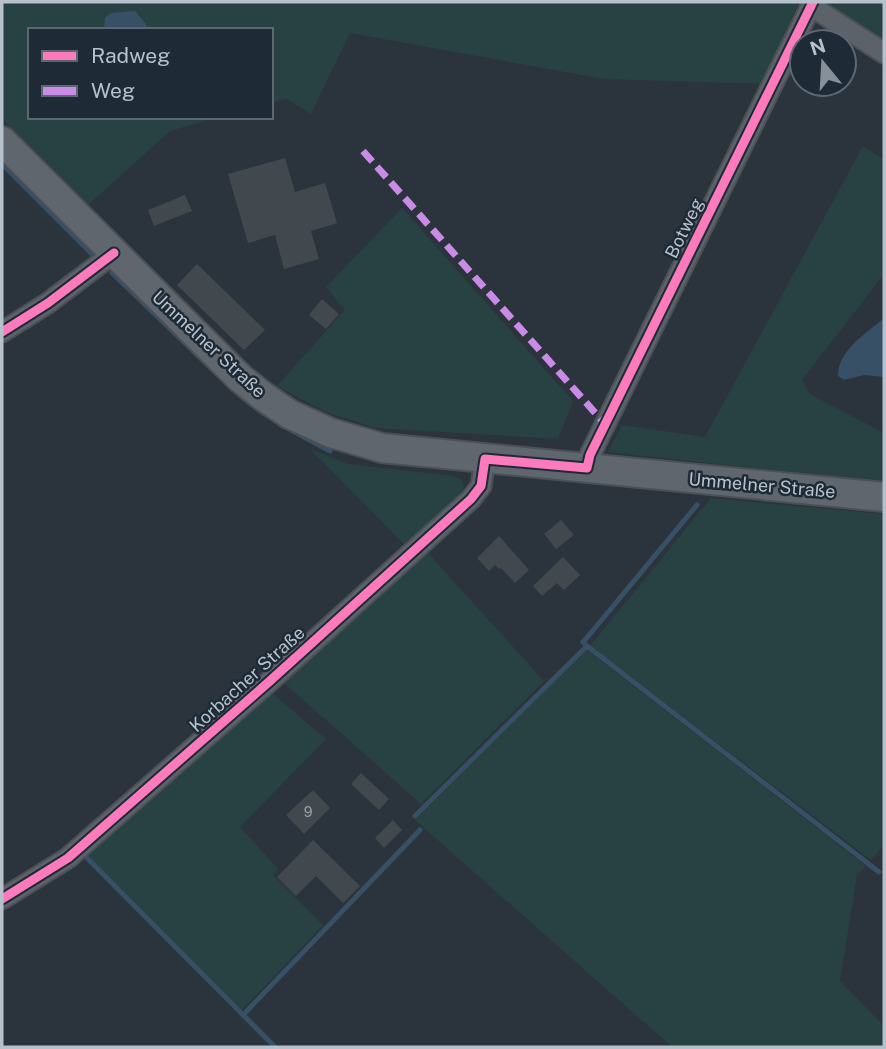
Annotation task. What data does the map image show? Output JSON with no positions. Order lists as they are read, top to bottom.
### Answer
{
  "streets": {
    "main road": ["Ummelner Straße"],
    "street": ["Botweg", "Korbacher Straße"]
  },
  "crossings": [
    ["Botweg", "Ummelner Straße"],
    ["Ummelner Straße", "Korbacher Straße"]
  ],
  "house_numbers": ["9"],
  "legend": ["Radweg", "Weg"],
  "north": "top"
}
